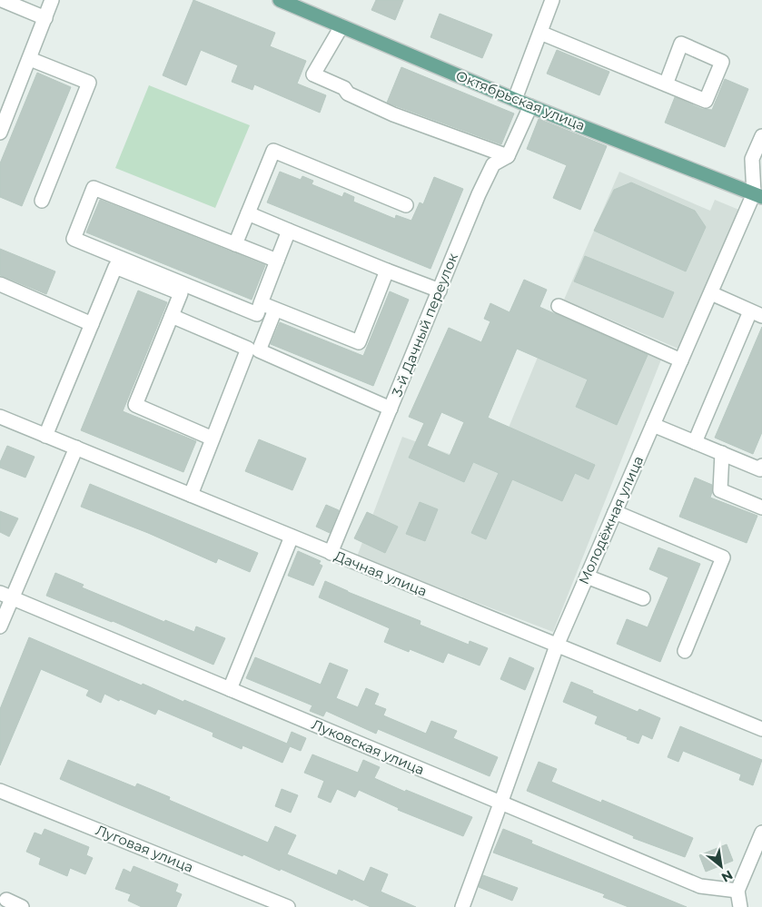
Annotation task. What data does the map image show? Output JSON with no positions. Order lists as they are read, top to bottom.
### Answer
{
  "streets": {
    "main road": ["Октябрьская улица"],
    "street": [
      "3-й Дачный переулок",
      "Молодёжная улица",
      "Дачная улица",
      "Луковская улица",
      "Луговая улица"
    ]
  },
  "crossings": [
    ["Октябрьская улица", "3-й Дачный переулок"],
    ["Октябрьская улица", "Молодёжная улица"],
    ["3-й Дачный переулок", "Дачная улица"],
    ["Молодёжная улица", "Дачная улица"],
    ["Молодёжная улица", "Луковская улица"]
  ],
  "north": "bottom right"
}
